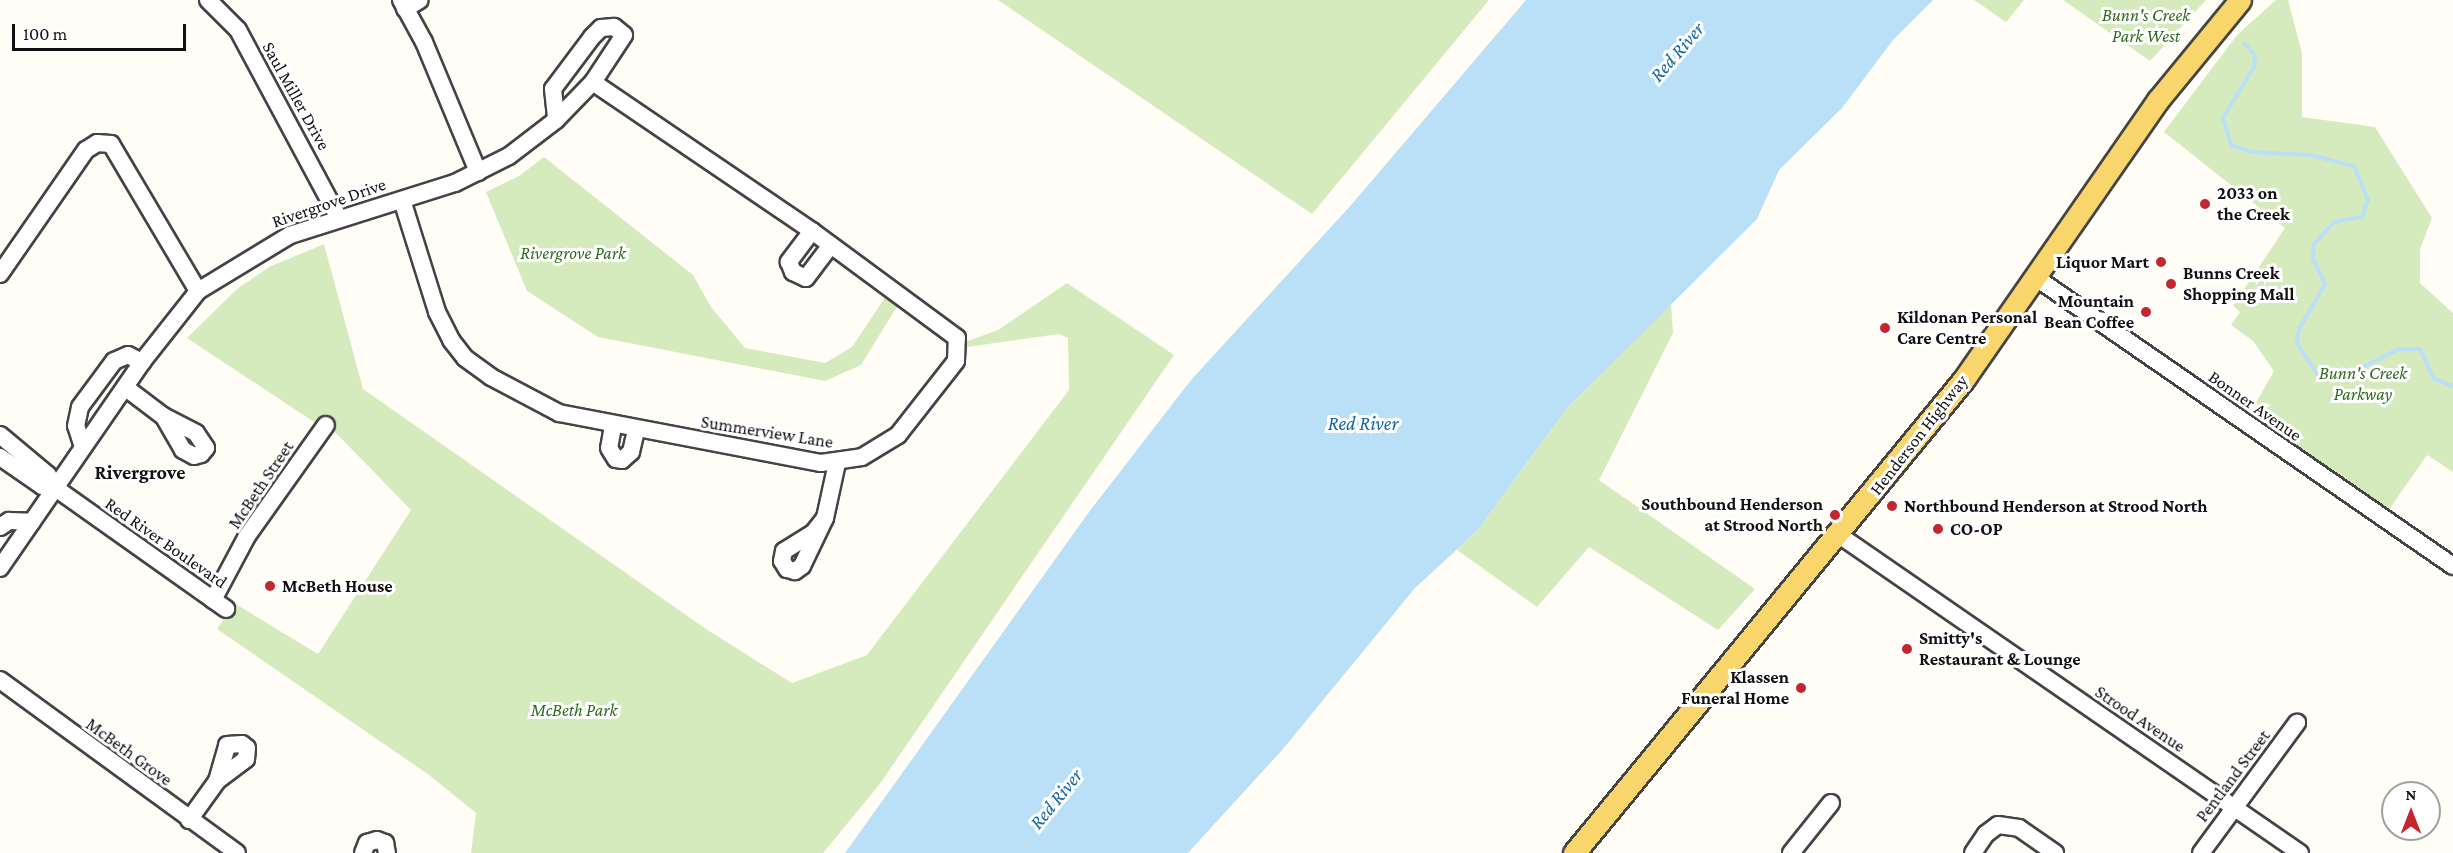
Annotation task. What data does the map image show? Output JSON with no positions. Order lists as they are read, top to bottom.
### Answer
{
  "streets": {
    "main road": ["Henderson Highway"],
    "street": [
      "Saul Miller Drive",
      "Rivergrove Drive",
      "Bonner Avenue",
      "Summerview Lane",
      "McBeth Street",
      "Red River Boulevard",
      "Strood Avenue",
      "McBeth Grove",
      "Pentland Street"
    ]
  },
  "crossings": [
    ["Saul Miller Drive", "Rivergrove Drive"],
    ["Rivergrove Drive", "Summerview Lane"],
    ["Rivergrove Drive", "Red River Boulevard"],
    ["Bonner Avenue", "Henderson Highway"],
    ["Henderson Highway", "Strood Avenue"],
    ["McBeth Street", "Red River Boulevard"],
    ["Strood Avenue", "Pentland Street"]
  ],
  "districts": ["Rivergrove"],
  "water": ["Red River"],
  "parks": [
    "Bunn's Creek Park West",
    "Rivergrove Park",
    "Bunn's Creek Parkway",
    "McBeth Park"
  ],
  "places": [
    "2033 on the Creek",
    "Liquor Mart",
    "Bunns Creek Shopping Mall",
    "Mountain Bean Coffee",
    "Kildonan Personal Care Centre",
    "Northbound Henderson at Strood North",
    "Southbound Henderson at Strood North",
    "CO-OP",
    "McBeth House",
    "Smitty's Restaurant & Lounge",
    "Klassen Funeral Home"
  ],
  "scale_bar": "100 m",
  "north": "top"
}
